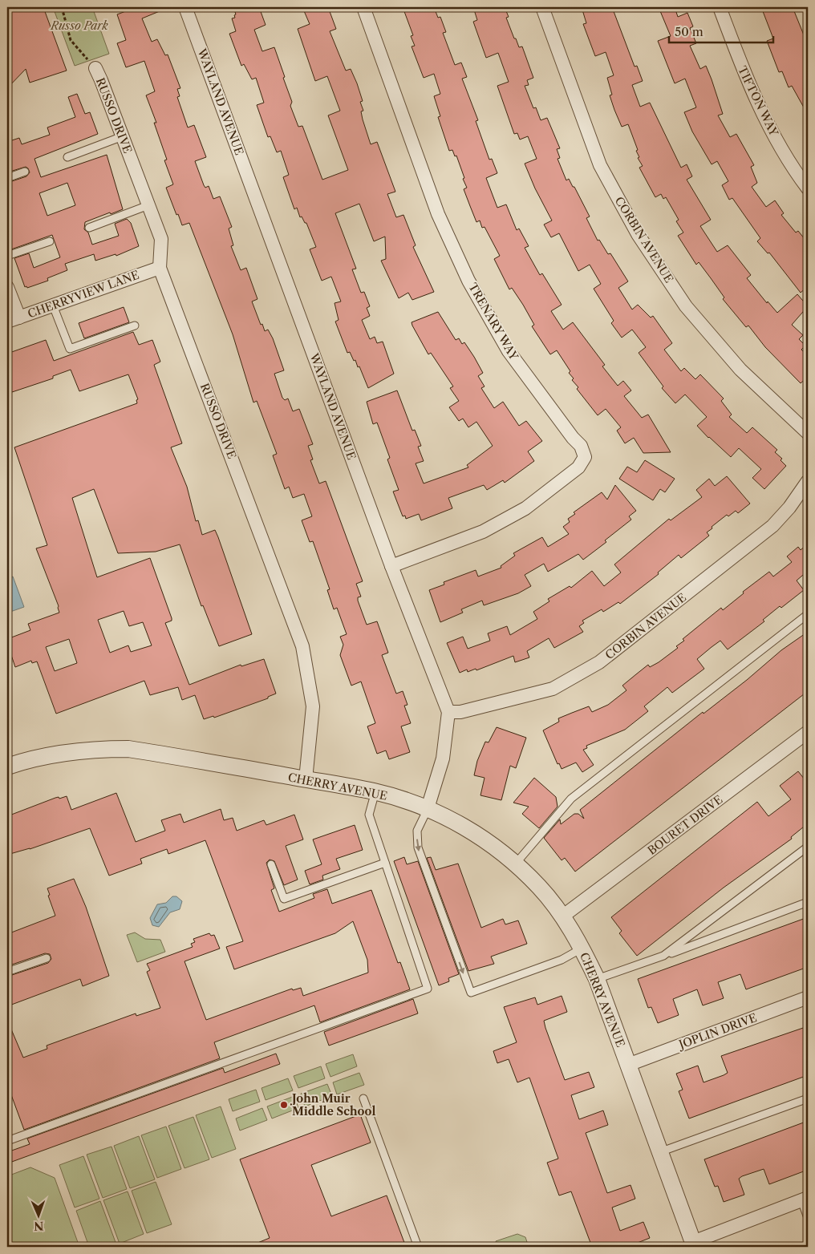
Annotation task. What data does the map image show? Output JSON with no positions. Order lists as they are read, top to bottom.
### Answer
{
  "streets": {
    "street": [
      "TIFTON WAY",
      "WAYLAND AVENUE",
      "RUSSO DRIVE",
      "CORBIN AVENUE",
      "CHERRYVIEW LANE",
      "TRENARY WAY",
      "CHERRY AVENUE",
      "BOURET DRIVE",
      "JOPLIN DRIVE"
    ]
  },
  "crossings": [
    ["WAYLAND AVENUE", "CORBIN AVENUE"],
    ["WAYLAND AVENUE", "TRENARY WAY"],
    ["WAYLAND AVENUE", "CHERRY AVENUE"],
    ["RUSSO DRIVE", "CHERRYVIEW LANE"],
    ["RUSSO DRIVE", "CHERRY AVENUE"],
    ["CHERRY AVENUE", "BOURET DRIVE"],
    ["CHERRY AVENUE", "JOPLIN DRIVE"]
  ],
  "parks": ["Russo Park"],
  "places": ["John Muir Middle School"],
  "scale_bar": "50 m",
  "north": "bottom"
}
